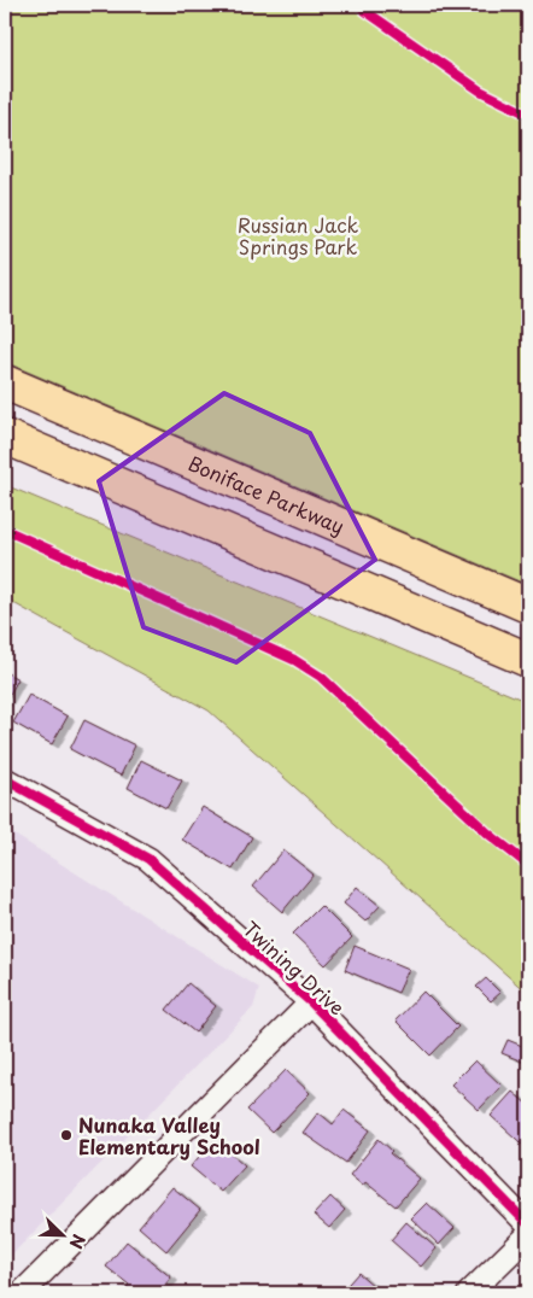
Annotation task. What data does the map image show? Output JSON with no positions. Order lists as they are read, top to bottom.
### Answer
{
  "streets": {
    "main road": ["Boniface Parkway"],
    "street": ["Twining Drive"]
  },
  "parks": ["Russian Jack Springs Park"],
  "places": ["Nunaka Valley Elementary School"],
  "north": "bottom right"
}
